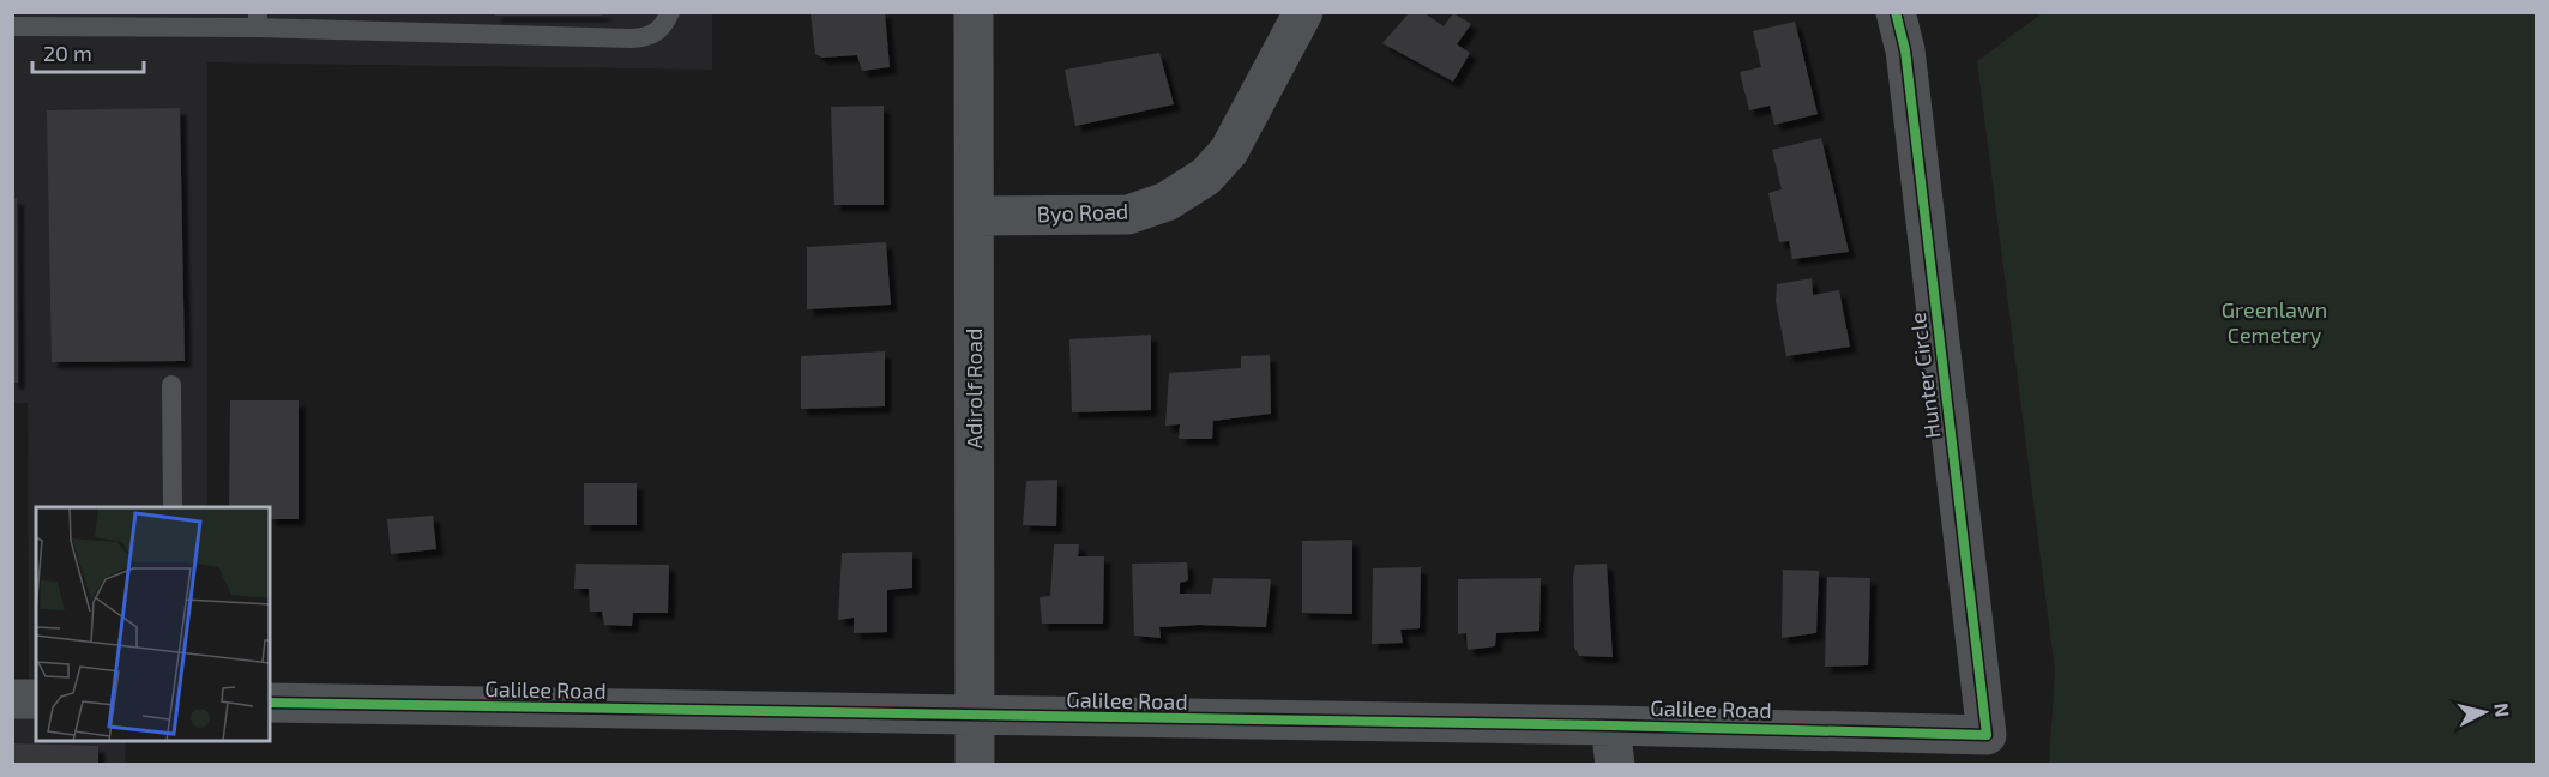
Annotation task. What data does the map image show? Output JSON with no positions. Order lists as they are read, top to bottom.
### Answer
{
  "streets": {
    "street": [
      "Byo Road",
      "Hunter Circle",
      "Adirolf Road",
      "Galilee Road"
    ]
  },
  "crossings": [
    ["Byo Road", "Adirolf Road"],
    ["Hunter Circle", "Galilee Road"],
    ["Adirolf Road", "Galilee Road"]
  ],
  "parks": ["Greenlawn Cemetery"],
  "scale_bar": "20 m",
  "north": "right"
}
